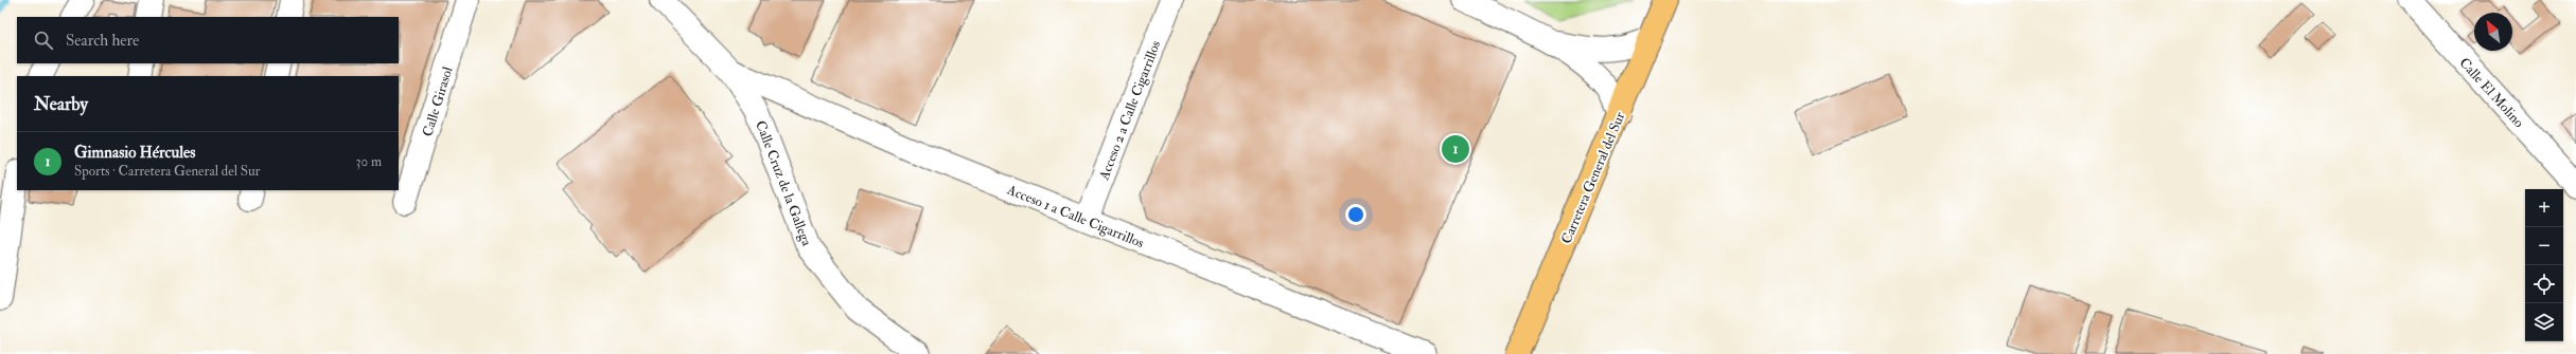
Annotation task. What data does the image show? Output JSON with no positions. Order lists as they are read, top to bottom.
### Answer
{
  "streets": {
    "main road": ["Carretera General del Sur"],
    "street": [
      "Calle El Molino",
      "Calle Girasol",
      "Acceso 2 a Calle Cigarrillos",
      "Calle Cruz de la Gallega",
      "Acceso 1 a Calle Cigarrillos"
    ]
  },
  "crossings": [
    ["Acceso 2 a Calle Cigarrillos", "Acceso 1 a Calle Cigarrillos"],
    ["Calle Cruz de la Gallega", "Acceso 1 a Calle Cigarrillos"]
  ],
  "north": "top left",
  "page": {
    "search": "Search here",
    "heading": "Nearby",
    "list": [
      {
        "mark": "1",
        "name": "Gimnasio Hércules",
        "note": "Sports · Carretera General del Sur",
        "value": "30 m"
      }
    ],
    "pins": "1",
    "map_buttons": ["+", "−"]
  }
}
